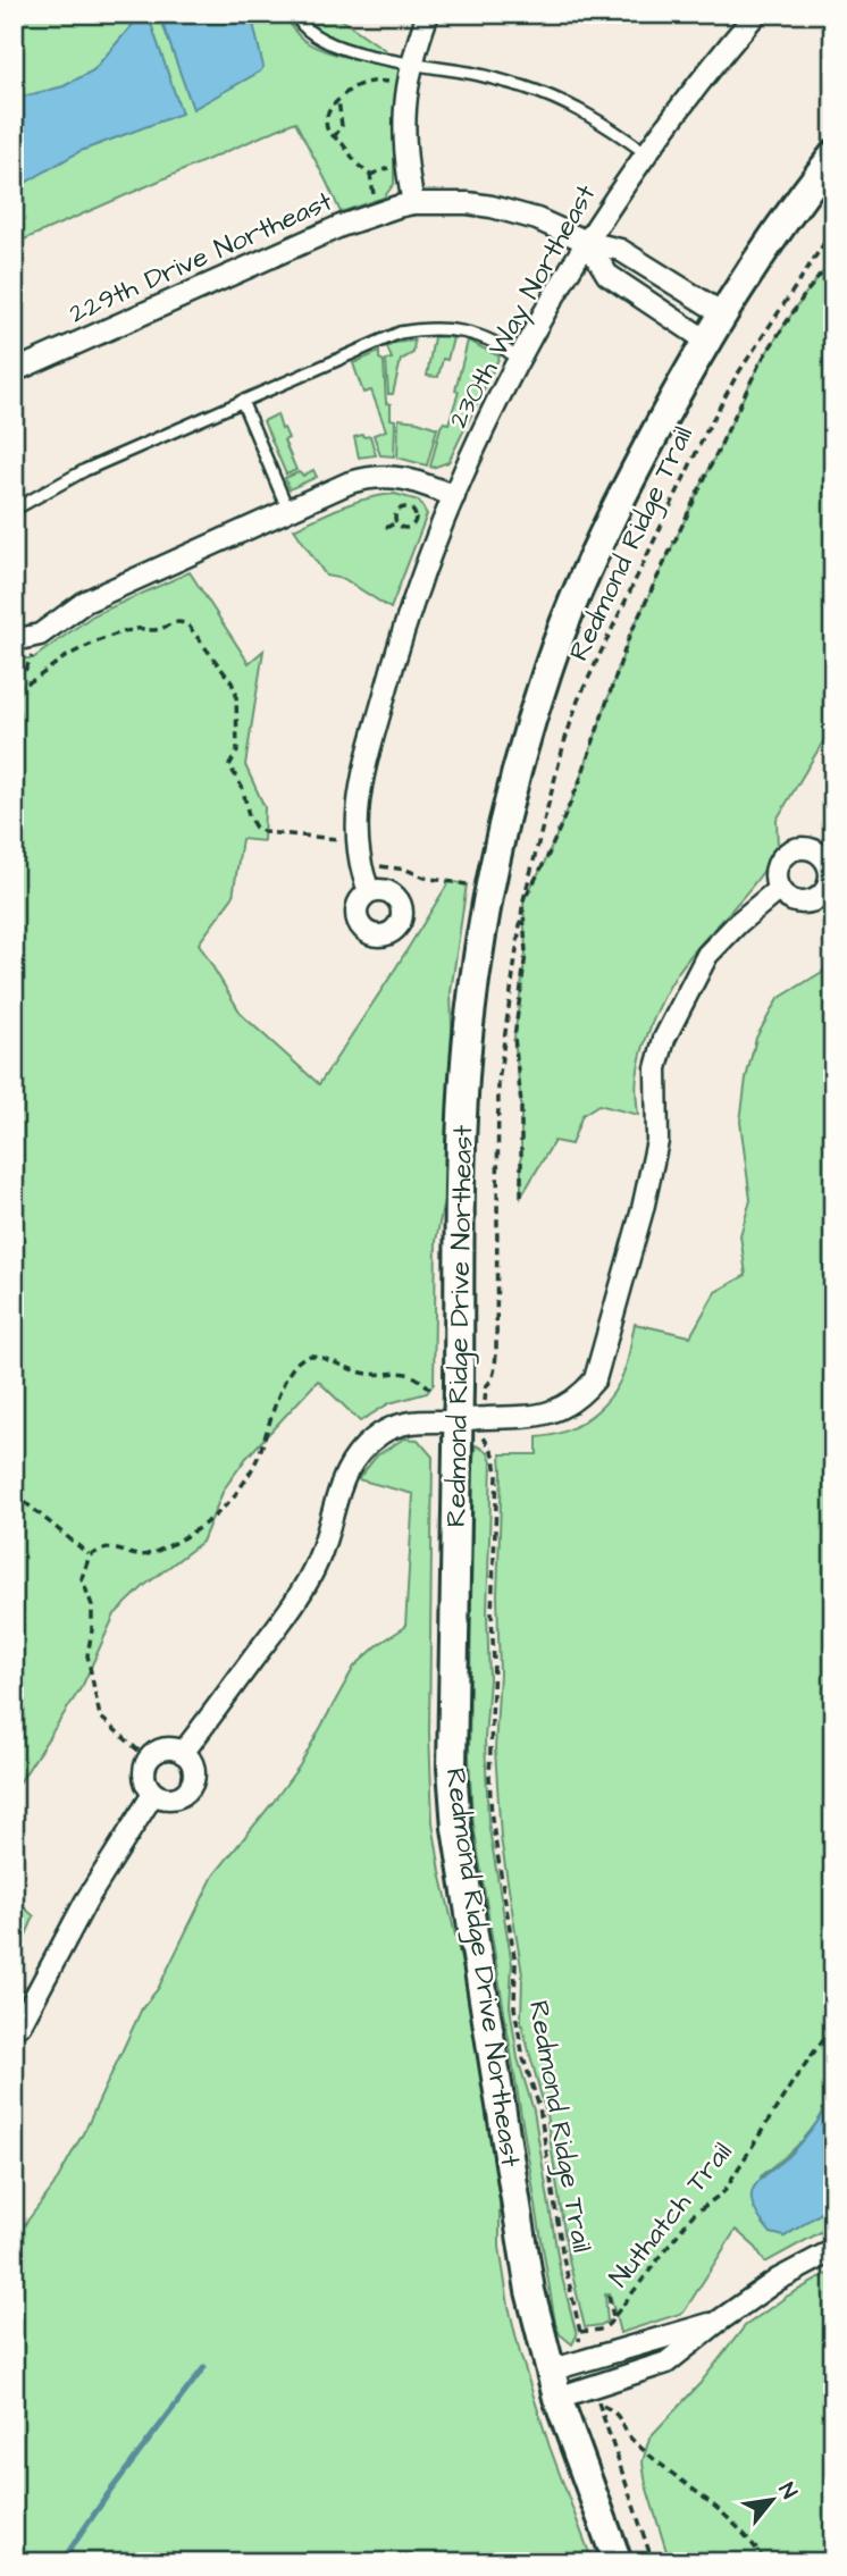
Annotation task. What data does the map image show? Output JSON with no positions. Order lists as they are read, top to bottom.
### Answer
{
  "streets": {
    "street": ["229th Drive Northeast", "230th Way Northeast", "Redmond Ridge Drive Northeast"],
    "path": ["Redmond Ridge Trail", "Nuthatch Trail"]
  },
  "crossings": [
    ["229th Drive Northeast", "230th Way Northeast"],
    ["229th Drive Northeast", "Redmond Ridge Drive Northeast"],
    ["Redmond Ridge Trail", "Nuthatch Trail"]
  ],
  "north": "top right"
}
